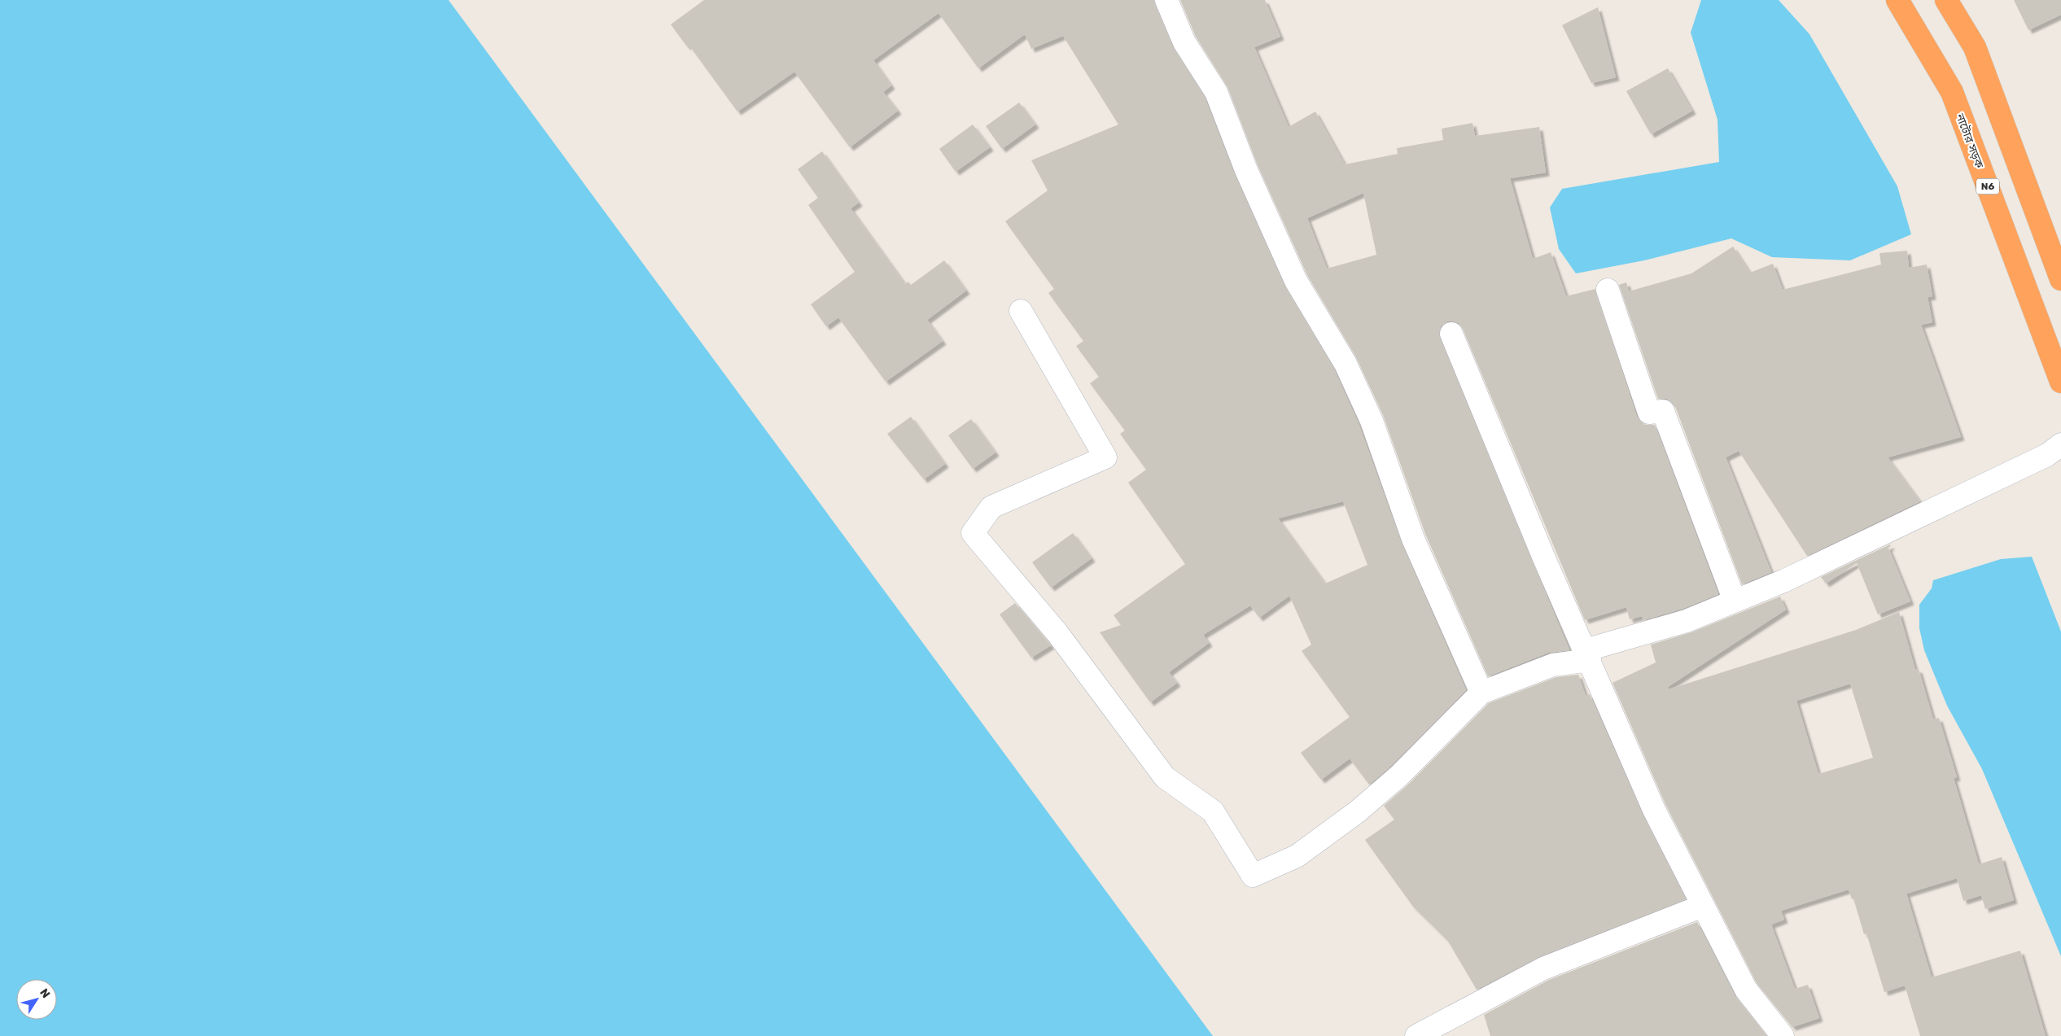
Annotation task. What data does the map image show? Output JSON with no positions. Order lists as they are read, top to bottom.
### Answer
{
  "streets": {
    "highway": ["নাটোর সড়ক", "N6"]
  },
  "north": "top right"
}
